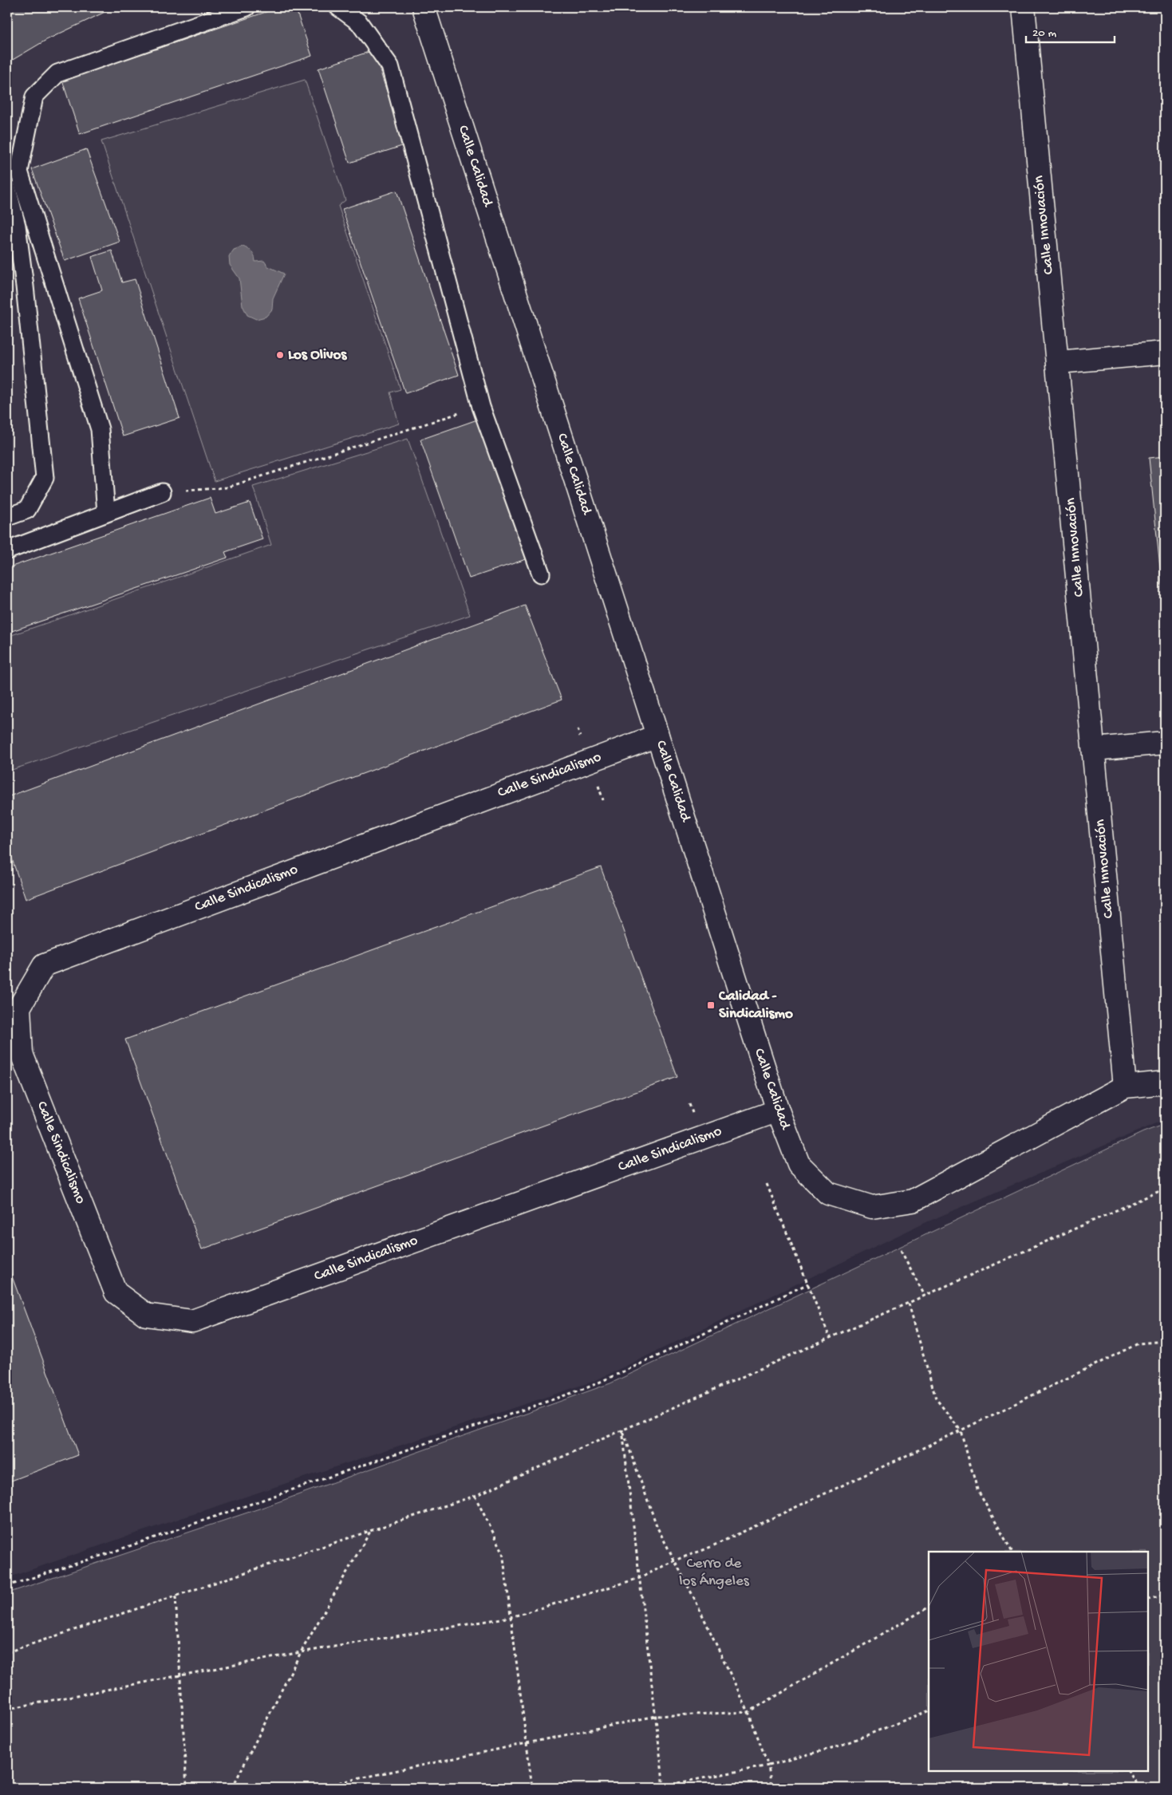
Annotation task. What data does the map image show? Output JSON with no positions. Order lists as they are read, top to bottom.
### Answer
{
  "streets": {
    "street": ["Calle Calidad", "Calle Innovación", "Calle Sindicalismo"]
  },
  "crossings": [
    ["Calle Calidad", "Calle Innovación"],
    ["Calle Calidad", "Calle Sindicalismo"]
  ],
  "parks": ["Cerro de los Ángeles"],
  "places": {
    "other": ["Los Olivos"],
    "transit": ["Calidad - Sindicalismo"]
  },
  "scale_bar": "20 m"
}
